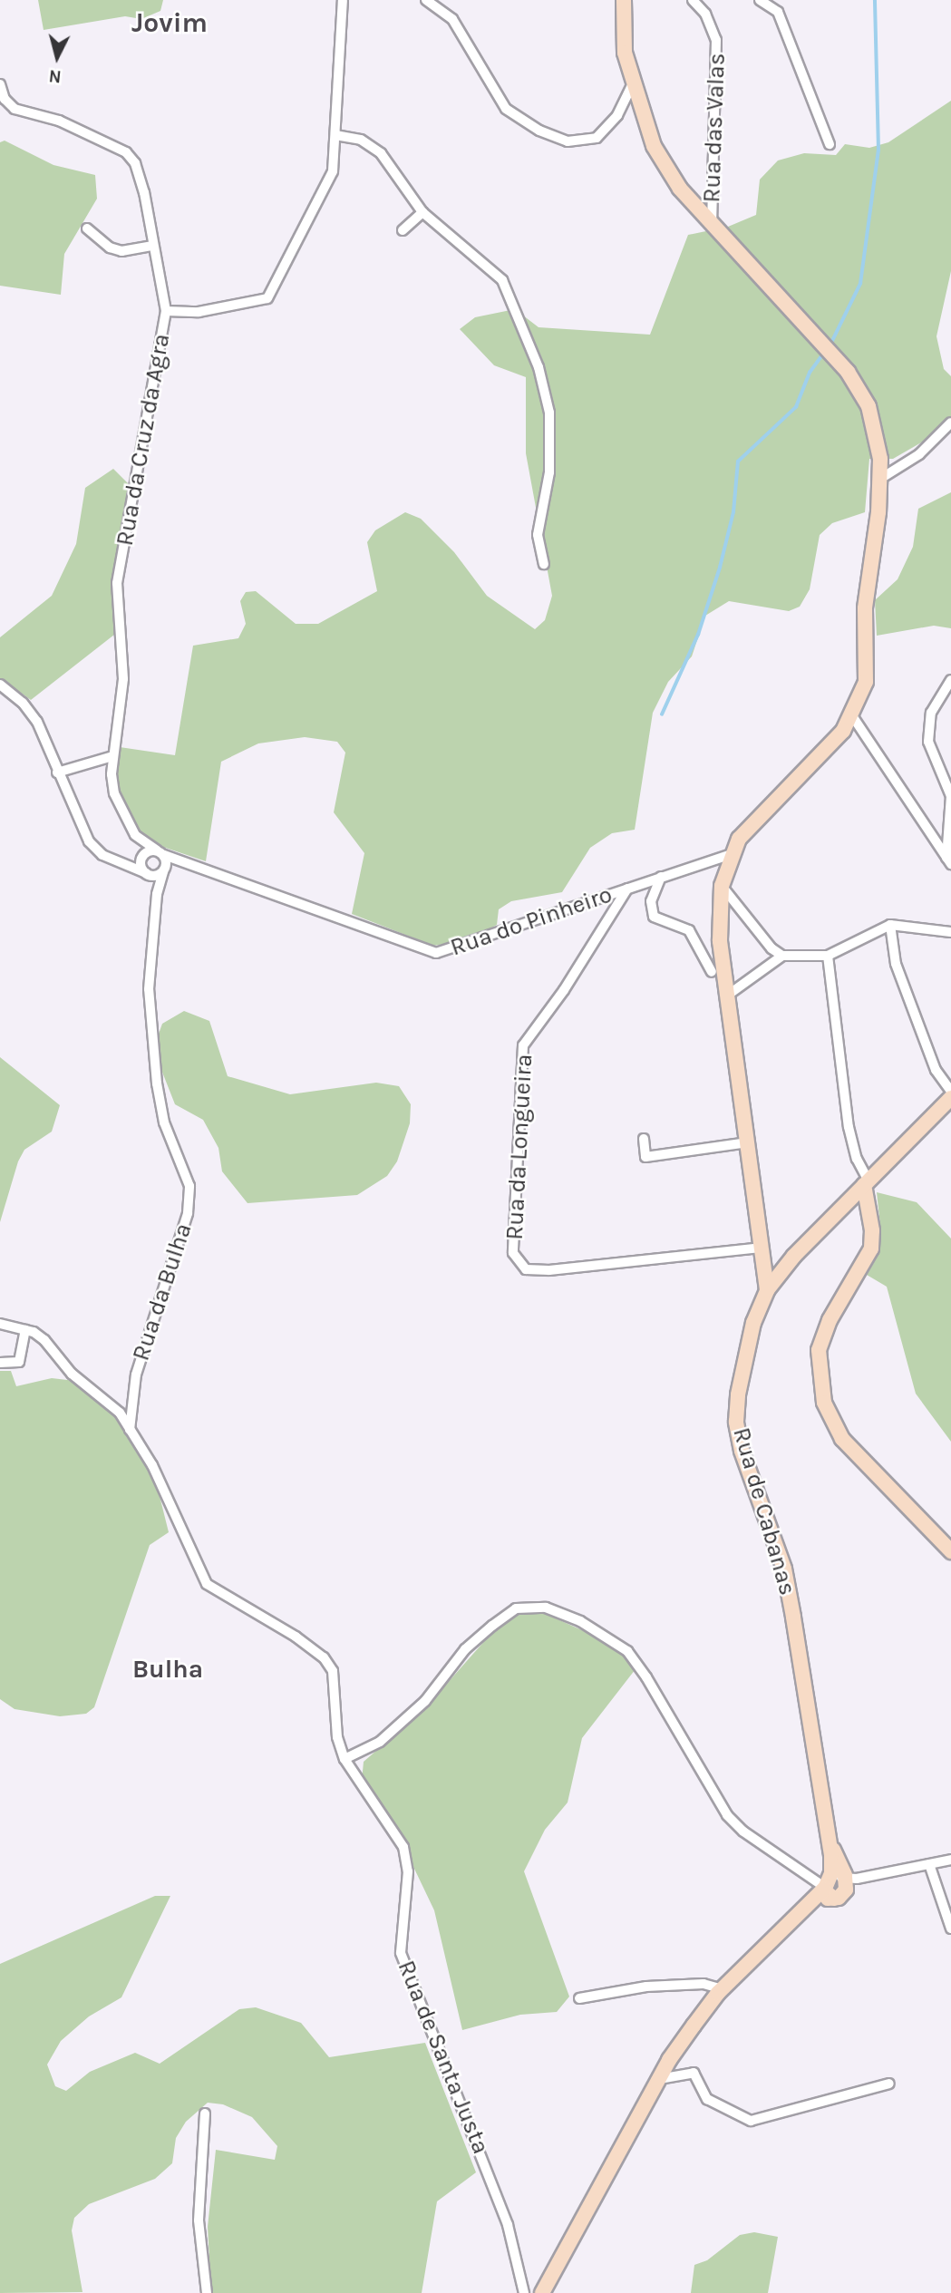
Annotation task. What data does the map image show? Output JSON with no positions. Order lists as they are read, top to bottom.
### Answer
{
  "streets": {
    "street": [
      "Rua das Valas",
      "Rua da Cruz da Agra",
      "Rua do Pinheiro",
      "Rua da Longueira",
      "Rua da Bulha",
      "Rua de Cabanas",
      "Rua de Santa Justa"
    ]
  },
  "crossings": [
    ["Rua da Cruz da Agra", "Rua do Pinheiro"],
    ["Rua da Cruz da Agra", "Rua da Bulha"],
    ["Rua do Pinheiro", "Rua da Longueira"],
    ["Rua do Pinheiro", "Rua da Bulha"]
  ],
  "districts": ["Jovim", "Bulha"],
  "north": "bottom"
}
